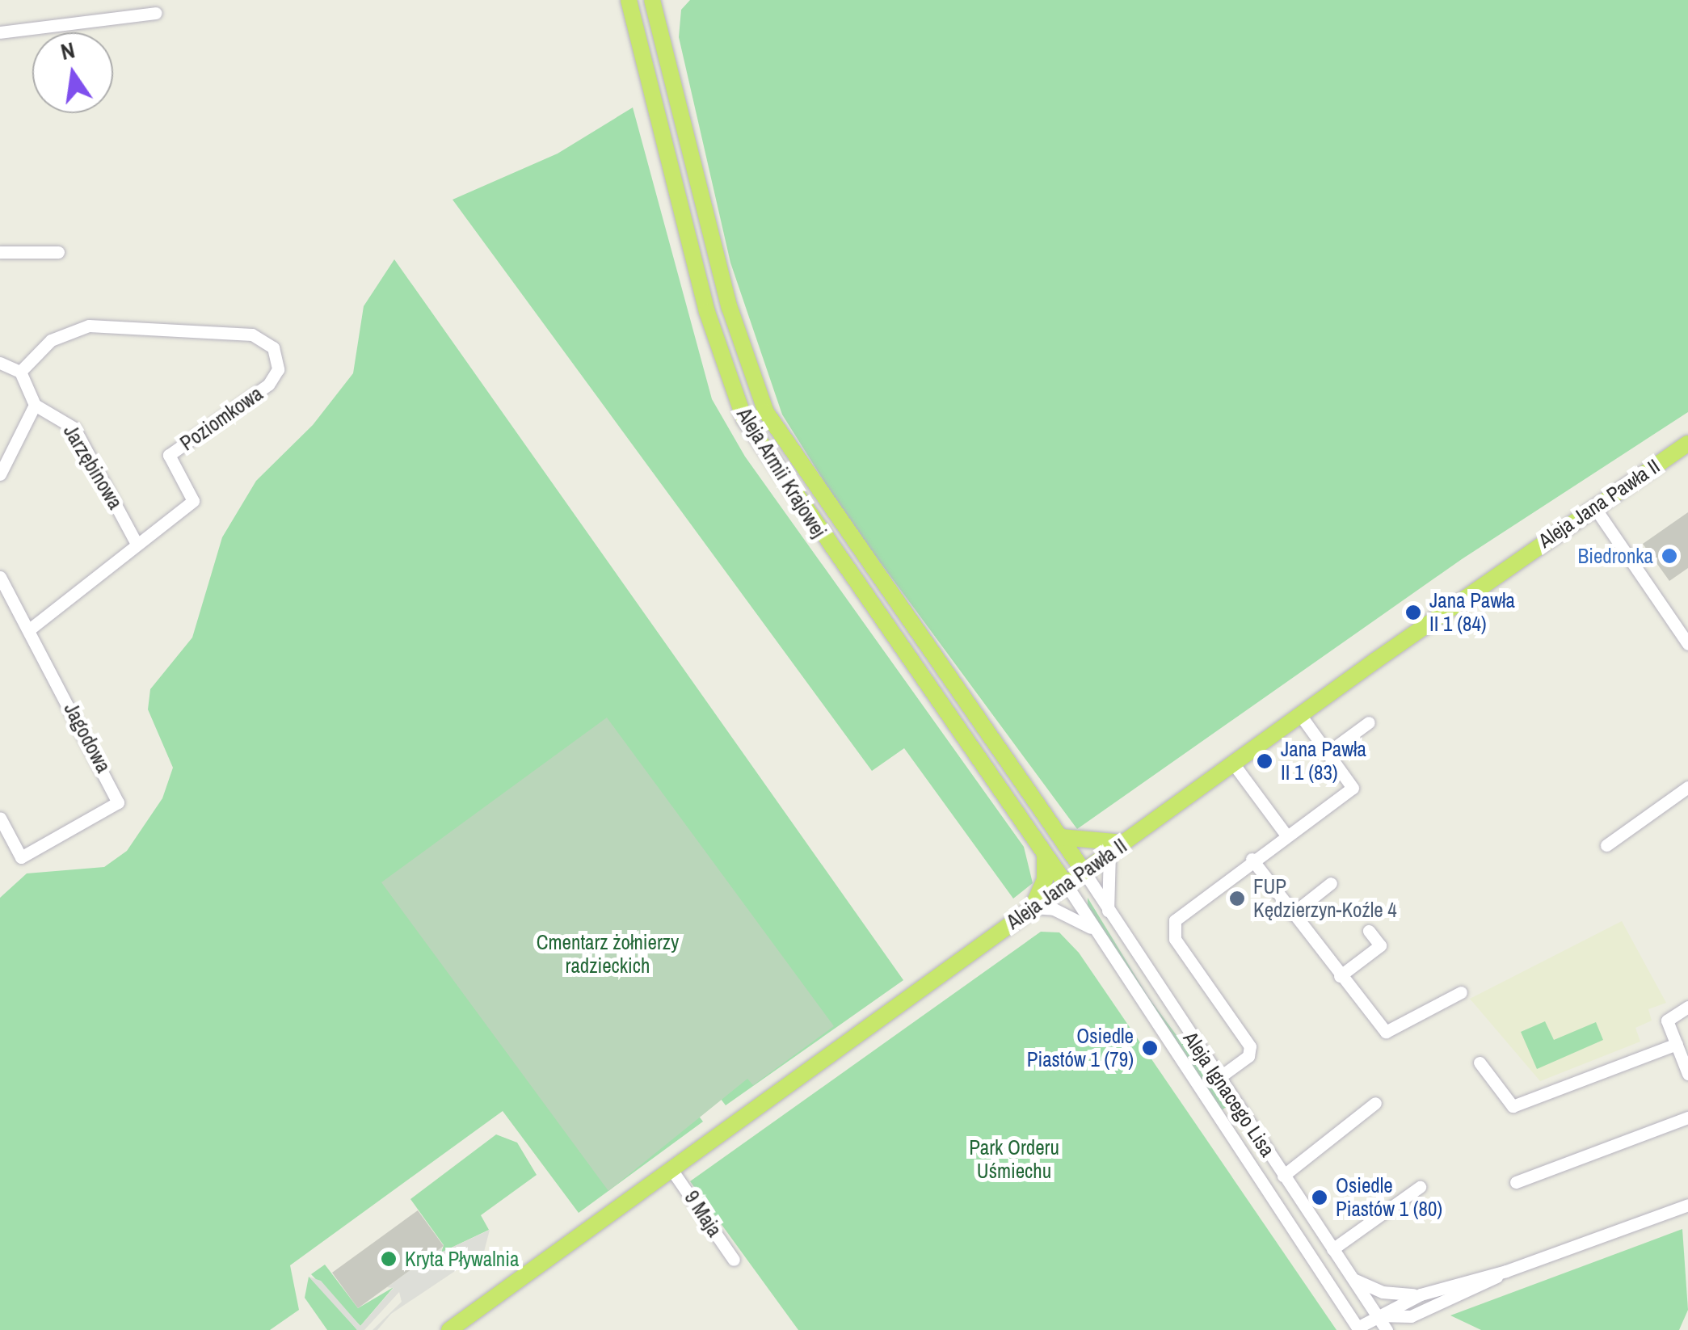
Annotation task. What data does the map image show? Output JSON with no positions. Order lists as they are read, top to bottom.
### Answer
{
  "streets": {
    "main road": ["Aleja Armii Krajowej", "Aleja Jana Pawła II"],
    "street": [
      "Poziomkowa",
      "Jarzębinowa",
      "Jagodowa",
      "Aleja Ignacego Lisa",
      "9 Maja"
    ]
  },
  "crossings": [
    ["Poziomkowa", "Jarzębinowa"],
    ["Poziomkowa", "Jagodowa"],
    ["Aleja Armii Krajowej", "Aleja Jana Pawła II"],
    ["Aleja Armii Krajowej", "Aleja Ignacego Lisa"],
    ["Aleja Jana Pawła II", "Aleja Ignacego Lisa"],
    ["Aleja Jana Pawła II", "9 Maja"]
  ],
  "parks": ["Cmentarz żołnierzy radzieckich", "Park Orderu Uśmiechu"],
  "places": [
    "Biedronka",
    "Jana Pawła II 1 (84)",
    "Jana Pawła II 1 (83)",
    "FUP Kędzierzyn-Koźle 4",
    "Osiedle Piastów 1 (79)",
    "Osiedle Piastów 1 (80)",
    "Kryta Pływalnia"
  ],
  "north": "top"
}
